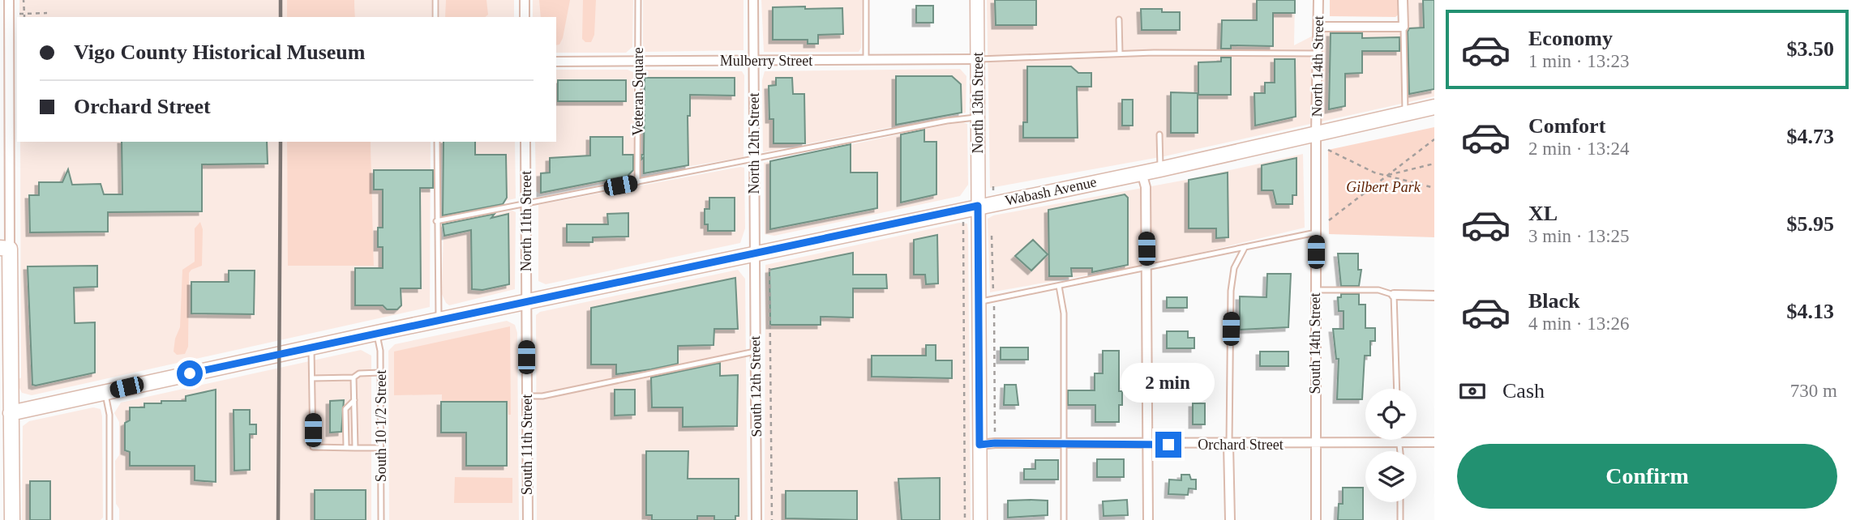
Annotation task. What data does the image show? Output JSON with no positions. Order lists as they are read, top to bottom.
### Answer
{
  "streets": {
    "main road": ["North 13th Street", "Wabash Avenue"],
    "street": [
      "Mulberry Street",
      "North 14th Street",
      "North 12th Street",
      "North 11th Street",
      "South 14th Street",
      "South 12th Street",
      "South 11th Street",
      "Orchard Street"
    ],
    "lane": ["Veteran Square", "South 10 1/2 Street"]
  },
  "crossings": [
    ["Mulberry Street", "Veteran Square"],
    ["Mulberry Street", "North 13th Street"],
    ["Mulberry Street", "North 12th Street"],
    ["North 14th Street", "Wabash Avenue"],
    ["North 14th Street", "South 14th Street"],
    ["North 13th Street", "Wabash Avenue"],
    ["North 13th Street", "Orchard Street"],
    ["North 12th Street", "Wabash Avenue"],
    ["North 12th Street", "South 12th Street"],
    ["Wabash Avenue", "North 11th Street"],
    ["Wabash Avenue", "South 14th Street"],
    ["Wabash Avenue", "South 12th Street"],
    ["Wabash Avenue", "South 10 1/2 Street"],
    ["Wabash Avenue", "South 11th Street"],
    ["North 11th Street", "South 11th Street"],
    ["South 14th Street", "Orchard Street"]
  ],
  "parks": ["Gilbert Park"],
  "page": {
    "list": [
      {
        "name": "Economy",
        "note": "1 min · 13:23",
        "value": "$3.50"
      },
      {
        "name": "Comfort",
        "note": "2 min · 13:24",
        "value": "$4.73"
      },
      {
        "name": "XL",
        "note": "3 min · 13:25",
        "value": "$5.95"
      },
      {
        "name": "Black",
        "note": "4 min · 13:26",
        "value": "$4.13"
      }
    ],
    "banner": ["Vigo County Historical Museum", "Orchard Street"],
    "pay": ["Cash", "730 m"],
    "bubble": "2 min",
    "buttons": "Confirm"
  }
}
